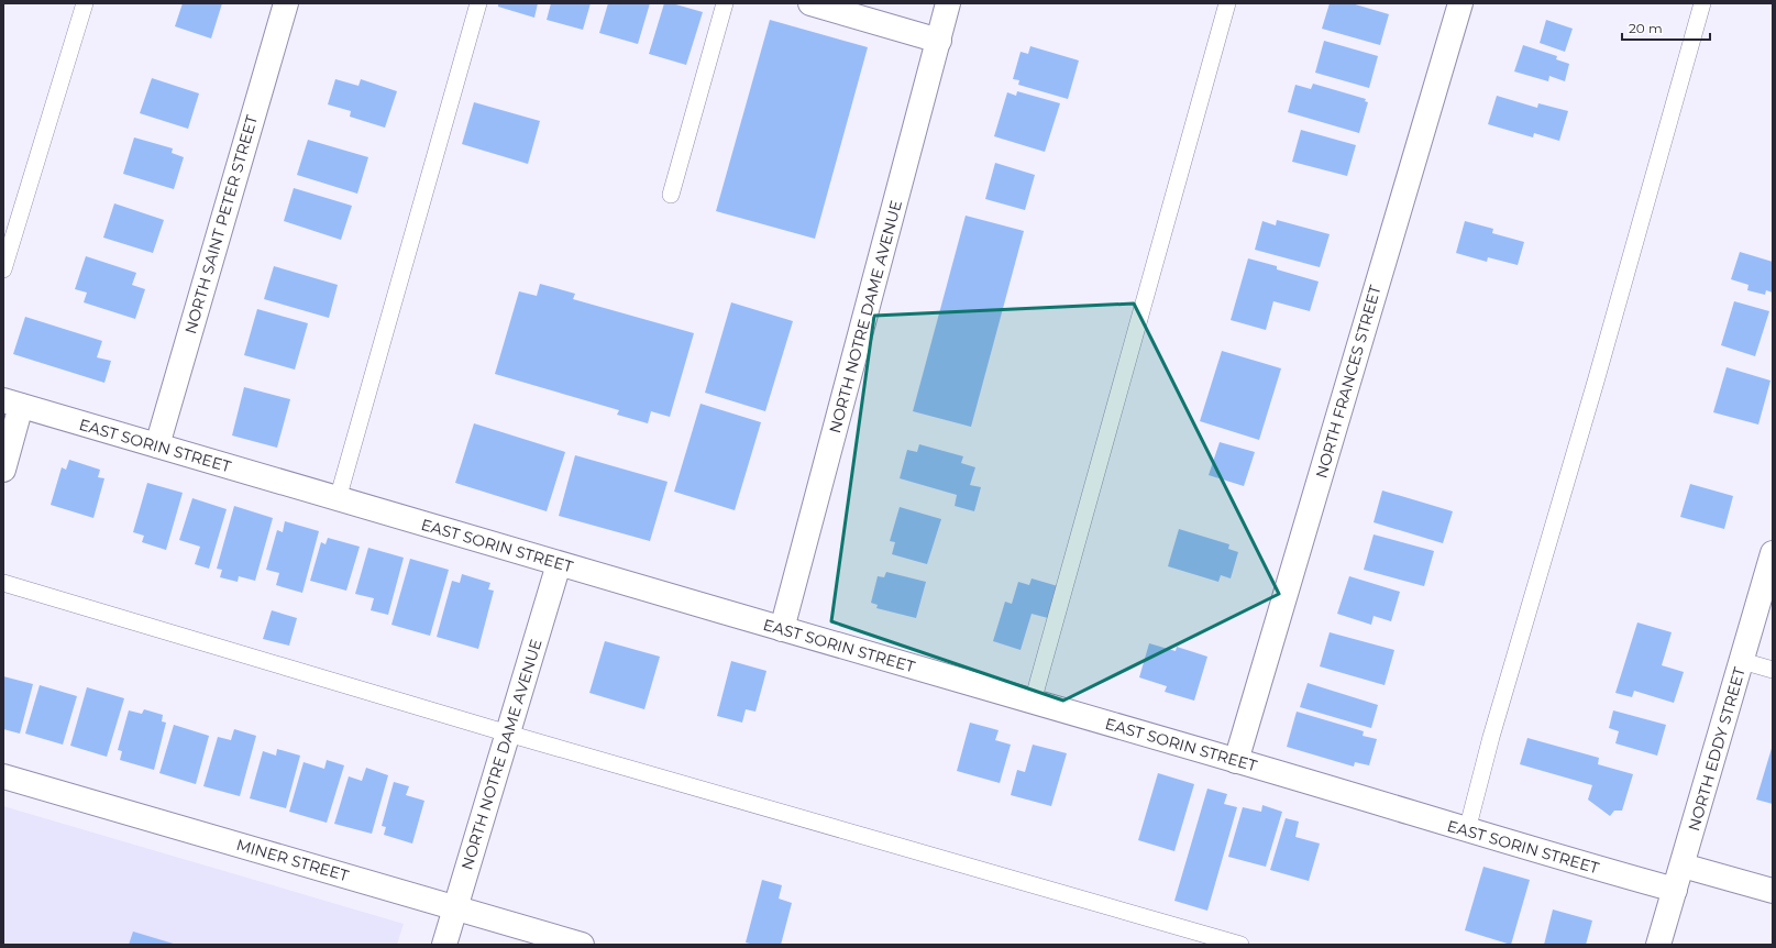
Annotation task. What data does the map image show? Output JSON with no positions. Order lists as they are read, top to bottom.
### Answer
{
  "streets": {
    "street": [
      "NORTH SAINT PETER STREET",
      "NORTH NOTRE DAME AVENUE",
      "NORTH FRANCES STREET",
      "EAST SORIN STREET",
      "NORTH EDDY STREET",
      "MINER STREET"
    ]
  },
  "crossings": [
    ["NORTH SAINT PETER STREET", "EAST SORIN STREET"],
    ["NORTH NOTRE DAME AVENUE", "EAST SORIN STREET"],
    ["NORTH NOTRE DAME AVENUE", "MINER STREET"],
    ["NORTH FRANCES STREET", "EAST SORIN STREET"],
    ["EAST SORIN STREET", "NORTH EDDY STREET"]
  ],
  "scale_bar": "20 m"
}
